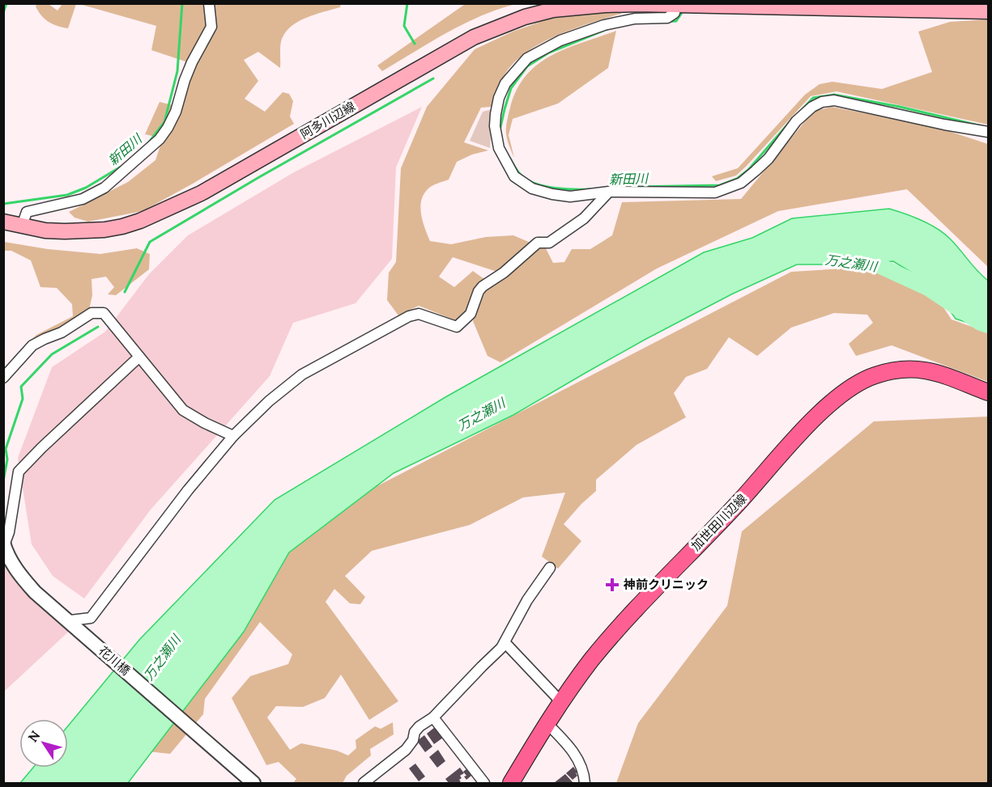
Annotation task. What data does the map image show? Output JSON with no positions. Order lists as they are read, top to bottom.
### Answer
{
  "streets": {
    "main road": ["阿多川辺線", "加世田川辺線"],
    "street": ["花川橋"]
  },
  "water": ["新田川", "万之瀬川"],
  "places": {
    "health": ["神前クリニック"]
  },
  "north": "top left"
}
